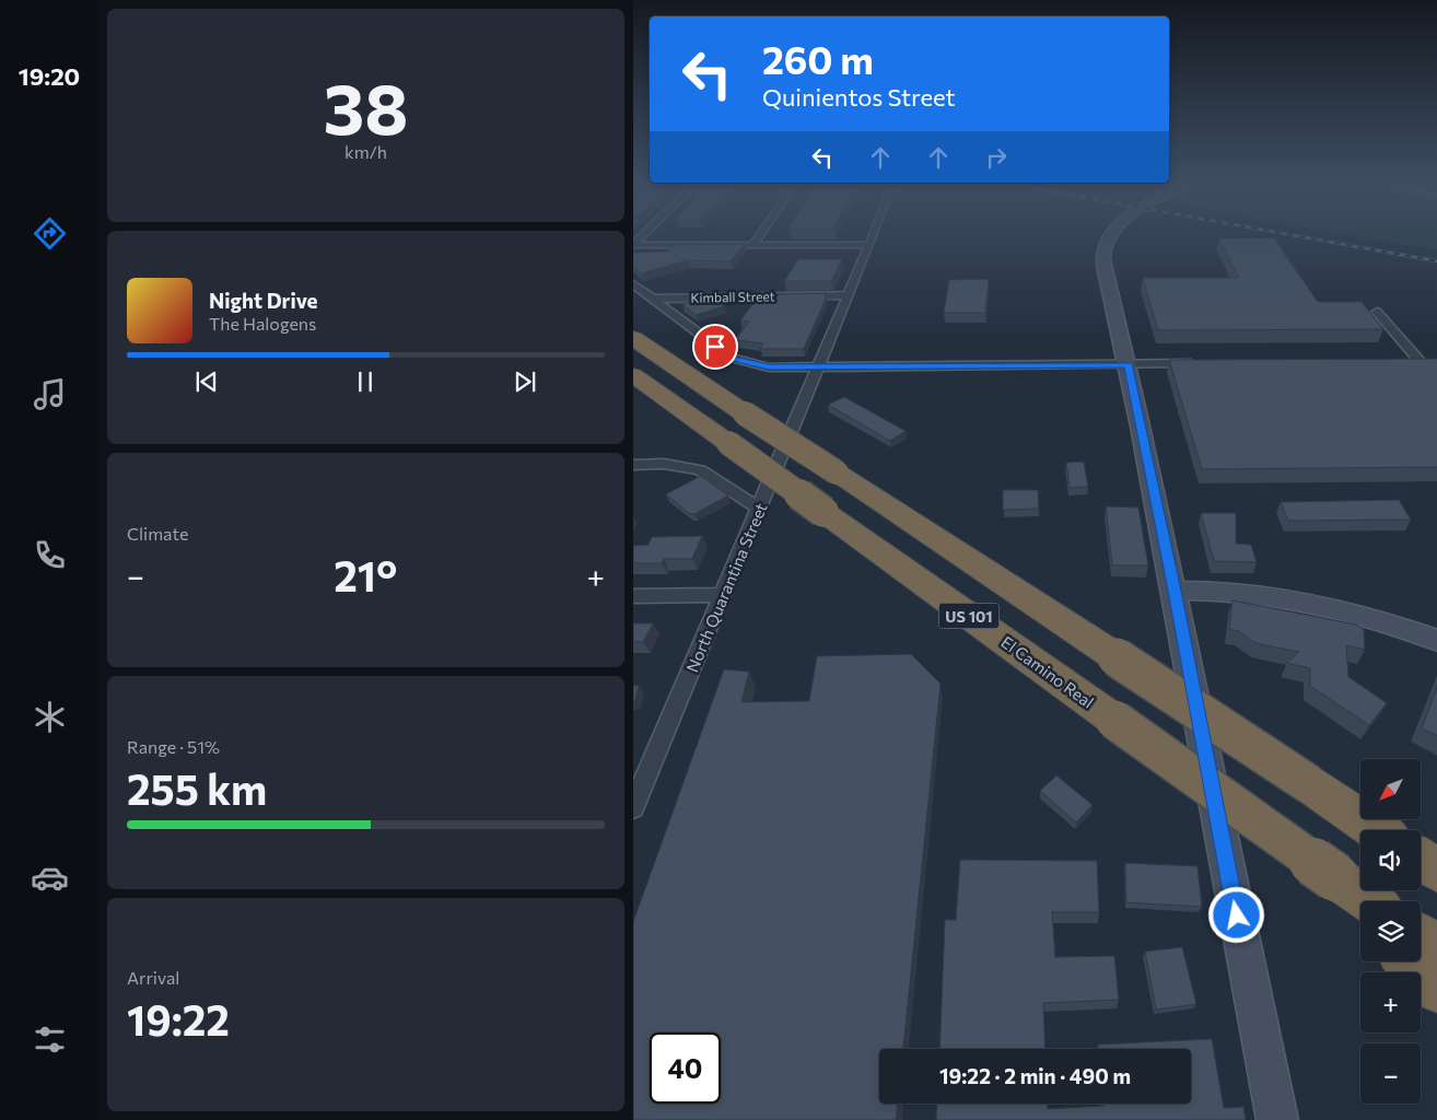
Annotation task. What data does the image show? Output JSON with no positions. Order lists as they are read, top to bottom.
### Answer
{
  "streets": {
    "highway": ["US 101", "El Camino Real"],
    "street": ["Kimball Street", "North Quarantina Street"]
  },
  "crossings": [
    ["Kimball Street", "North Quarantina Street"]
  ],
  "north": "bottom left",
  "page": {
    "tabs": "19:20",
    "tile": [
      ["38", "km/h"],
      "Climate",
      ["Range · 51%", "255 km"],
      ["Arrival", "19:22"]
    ],
    "turn": ["260 m", "Quinientos Street"],
    "song": ["Night Drive", "The Halogens"],
    "heat": ["−", "21°", "+"],
    "map_buttons": ["+", "−"],
    "limit": "40",
    "trip": "19:22 · 2 min · 490 m"
  }
}
